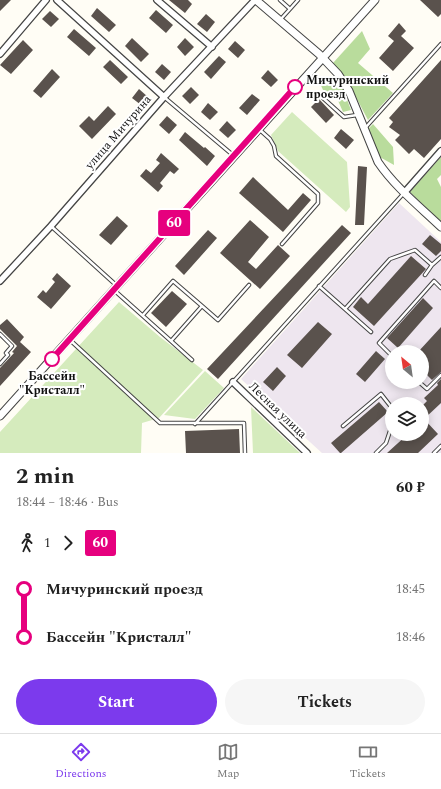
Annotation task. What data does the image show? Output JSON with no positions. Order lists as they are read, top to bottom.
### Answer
{
  "streets": {
    "street": ["улица Мичурина", "Лесная улица"]
  },
  "places": ["Мичуринский проезд", "Бассейн \"Кристалл\""],
  "lines": ["bus line 60"],
  "north": "top left",
  "page": {
    "on_map": "60",
    "heading": ["2 min", "18:44 – 18:46 · Bus", "60 ₽"],
    "legs": ["1", "60"],
    "list": [
      {
        "name": "Мичуринский проезд",
        "value": "18:45"
      },
      {
        "name": "Бассейн \"Кристалл\"",
        "value": "18:46"
      }
    ],
    "buttons": ["Start", "Tickets"],
    "tabs": ["Directions", "Map", "Tickets"]
  }
}
